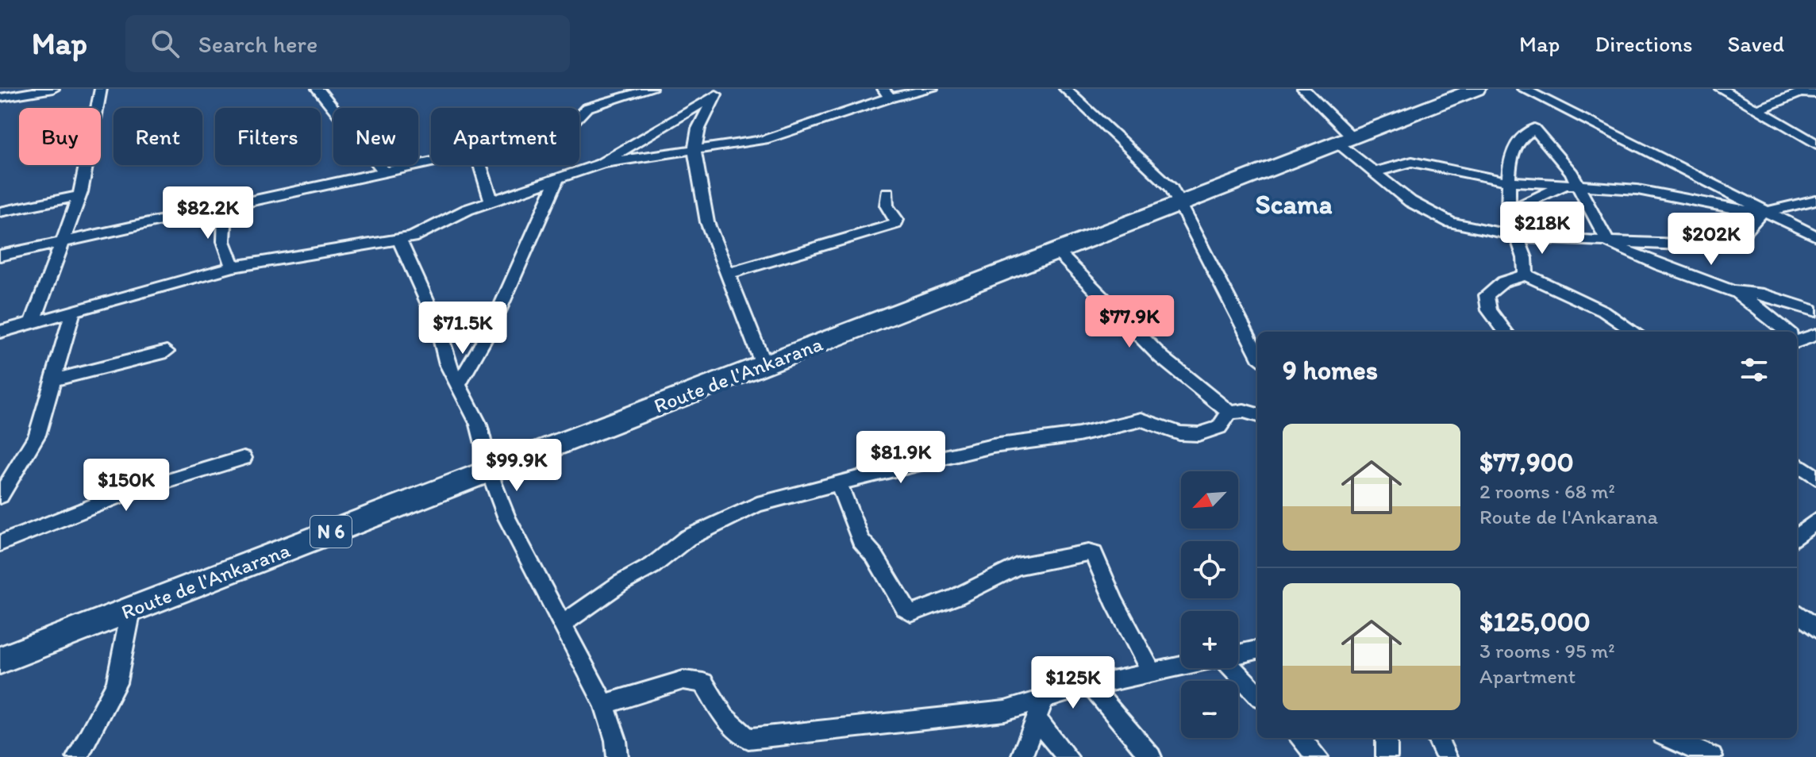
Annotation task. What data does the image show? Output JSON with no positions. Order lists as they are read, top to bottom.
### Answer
{
  "streets": {
    "main road": ["Route de l'Ankarana", "N 6"]
  },
  "districts": ["Scama"],
  "north": "bottom left",
  "page": {
    "header": "Map",
    "search": "Search here",
    "nav": ["Map", "Directions", "Saved"],
    "chip": [
      "Buy",
      "Rent",
      "Filters",
      "New",
      "Apartment"
    ],
    "price": [
      "$82.2K",
      "$218K",
      "$202K",
      "$77.9K",
      "$71.5K",
      "$81.9K",
      "$99.9K",
      "$150K",
      "$125K"
    ],
    "heading": "9 homes",
    "list": [
      {
        "name": "$77,900",
        "note": "2 rooms · 68 m² · Route de l'Ankarana"
      },
      {
        "name": "$125,000",
        "note": "3 rooms · 95 m² · Apartment"
      }
    ],
    "map_buttons": ["+", "−"]
  }
}
